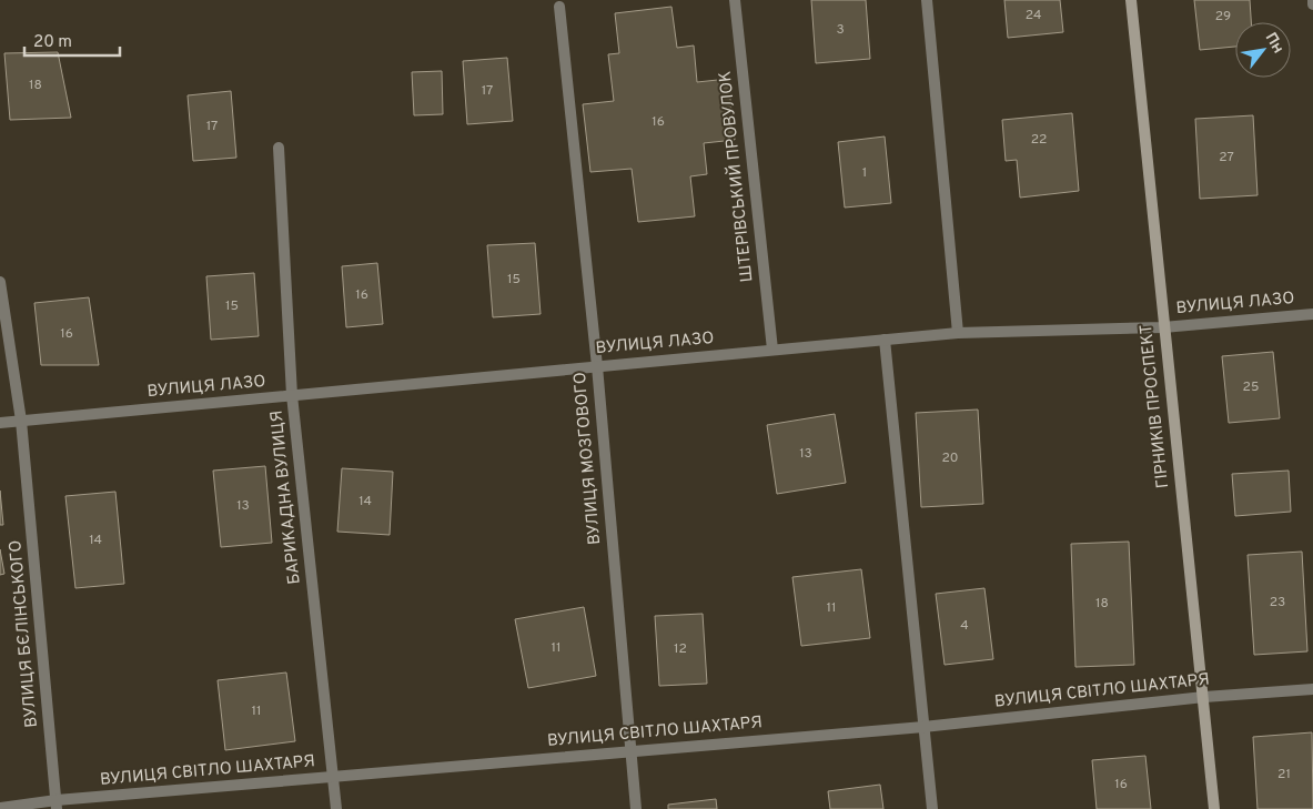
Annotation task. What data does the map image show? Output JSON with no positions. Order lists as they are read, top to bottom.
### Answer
{
  "streets": {
    "main road": ["ГІРНИКІВ ПРОСПЕКТ"],
    "street": [
      "ШТЕРІВСЬКИЙ ПРОВУЛОК",
      "ВУЛИЦЯ ЛАЗО",
      "ВУЛИЦЯ МОЗГОВОГО",
      "БАРИКАДНА ВУЛИЦЯ",
      "ВУЛИЦЯ БЄЛІНСЬКОГО",
      "ВУЛИЦЯ СВІТЛО ШАХТАРЯ"
    ]
  },
  "crossings": [
    ["ШТЕРІВСЬКИЙ ПРОВУЛОК", "ВУЛИЦЯ ЛАЗО"],
    ["ВУЛИЦЯ ЛАЗО", "ГІРНИКІВ ПРОСПЕКТ"],
    ["ВУЛИЦЯ ЛАЗО", "ВУЛИЦЯ МОЗГОВОГО"],
    ["ВУЛИЦЯ ЛАЗО", "БАРИКАДНА ВУЛИЦЯ"],
    ["ВУЛИЦЯ ЛАЗО", "ВУЛИЦЯ БЄЛІНСЬКОГО"],
    ["ГІРНИКІВ ПРОСПЕКТ", "ВУЛИЦЯ СВІТЛО ШАХТАРЯ"],
    ["ВУЛИЦЯ МОЗГОВОГО", "ВУЛИЦЯ СВІТЛО ШАХТАРЯ"],
    ["БАРИКАДНА ВУЛИЦЯ", "ВУЛИЦЯ СВІТЛО ШАХТАРЯ"],
    ["ВУЛИЦЯ БЄЛІНСЬКОГО", "ВУЛИЦЯ СВІТЛО ШАХТАРЯ"]
  ],
  "house_numbers": [
    "24",
    "29",
    "3",
    "18",
    "17",
    "16",
    "17",
    "22",
    "27",
    "1",
    "15",
    "16",
    "15",
    "16",
    "25",
    "13",
    "20",
    "14",
    "13",
    "14",
    "23",
    "18",
    "11",
    "4",
    "11",
    "12",
    "11",
    "21",
    "16"
  ],
  "scale_bar": "20 m",
  "north": "top right"
}
